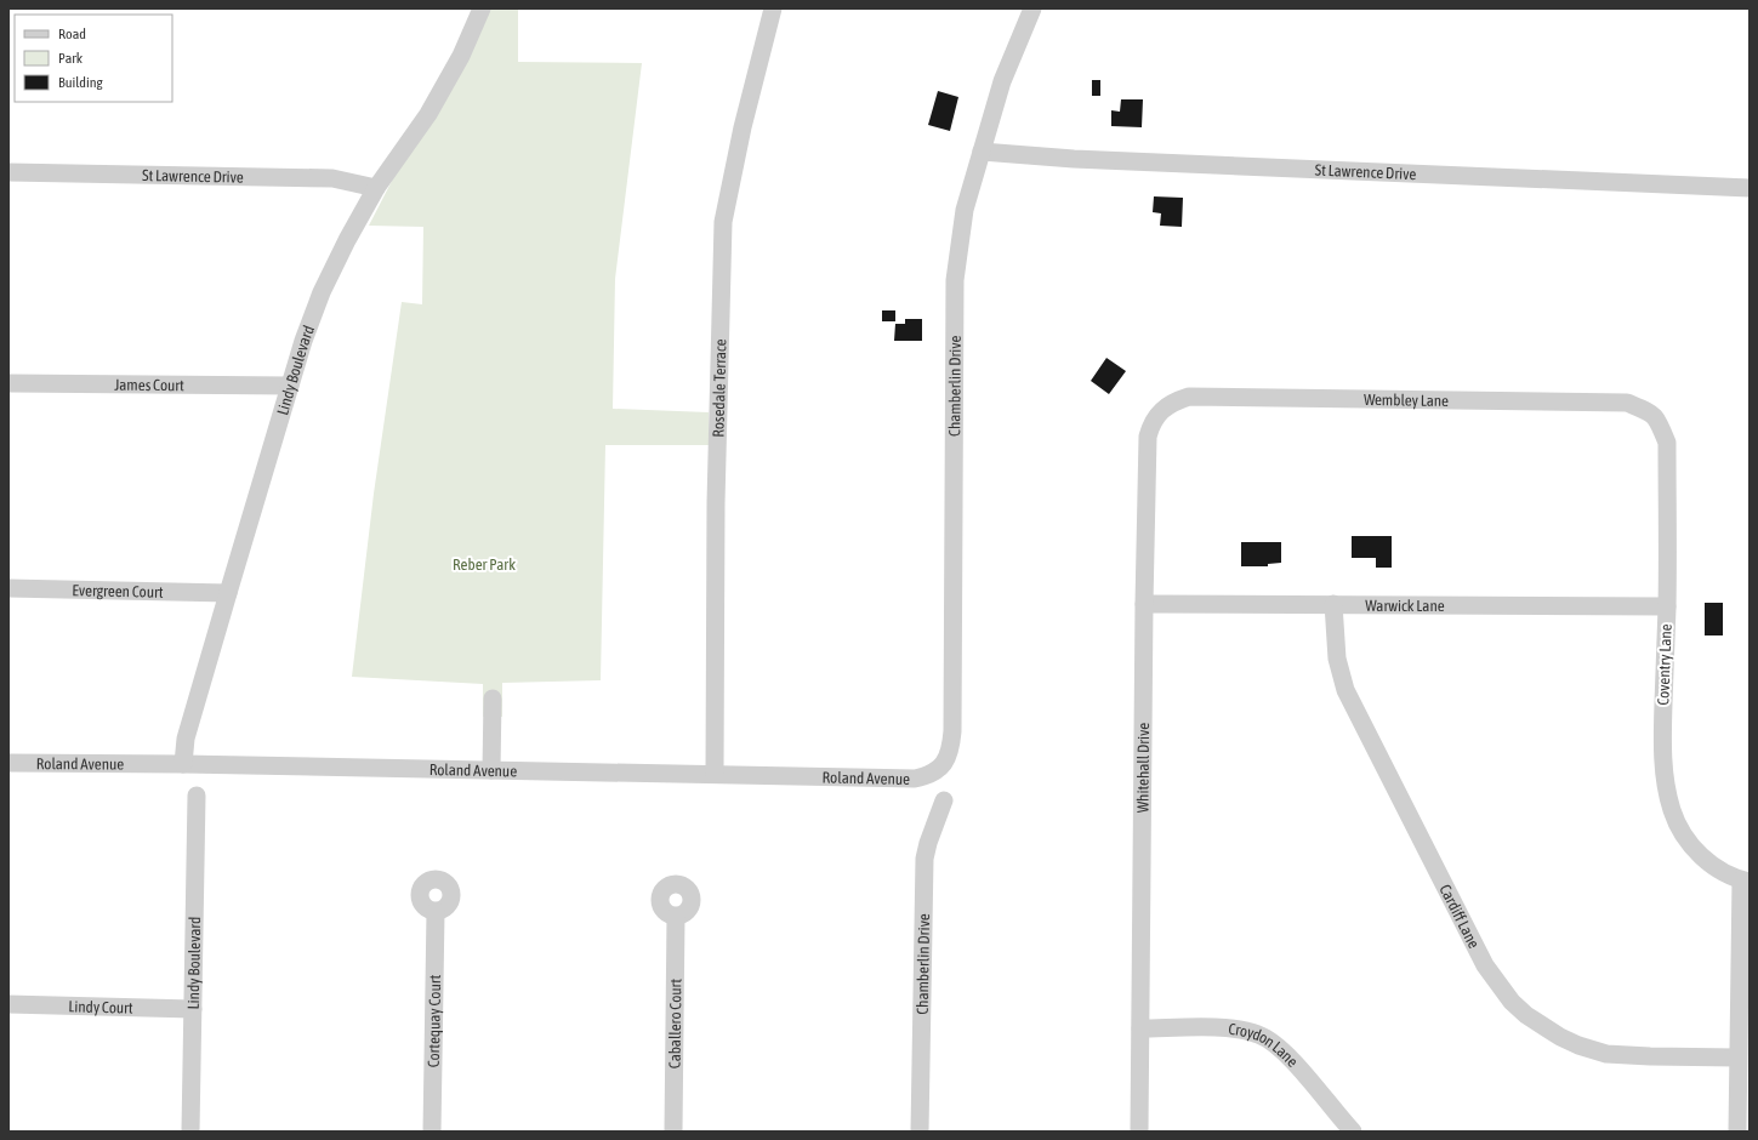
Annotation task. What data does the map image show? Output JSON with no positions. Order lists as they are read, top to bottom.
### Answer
{
  "streets": {
    "street": [
      "St Lawrence Drive",
      "Lindy Boulevard",
      "James Court",
      "Chamberlin Drive",
      "Rosedale Terrace",
      "Wembley Lane",
      "Evergreen Court",
      "Warwick Lane",
      "Coventry Lane",
      "Roland Avenue",
      "Whitehall Drive",
      "Cardiff Lane",
      "Lindy Court",
      "Cortequay Court",
      "Caballero Court",
      "Croydon Lane"
    ]
  },
  "crossings": [
    ["St Lawrence Drive", "Lindy Boulevard"],
    ["St Lawrence Drive", "Chamberlin Drive"],
    ["Lindy Boulevard", "James Court"],
    ["Lindy Boulevard", "Evergreen Court"],
    ["Lindy Boulevard", "Roland Avenue"],
    ["Lindy Boulevard", "Lindy Court"],
    ["Chamberlin Drive", "Roland Avenue"],
    ["Rosedale Terrace", "Roland Avenue"],
    ["Wembley Lane", "Coventry Lane"],
    ["Wembley Lane", "Whitehall Drive"],
    ["Warwick Lane", "Coventry Lane"],
    ["Warwick Lane", "Whitehall Drive"],
    ["Warwick Lane", "Cardiff Lane"],
    ["Whitehall Drive", "Croydon Lane"]
  ],
  "parks": ["Reber Park"],
  "legend": ["Road", "Park", "Building"]
}
